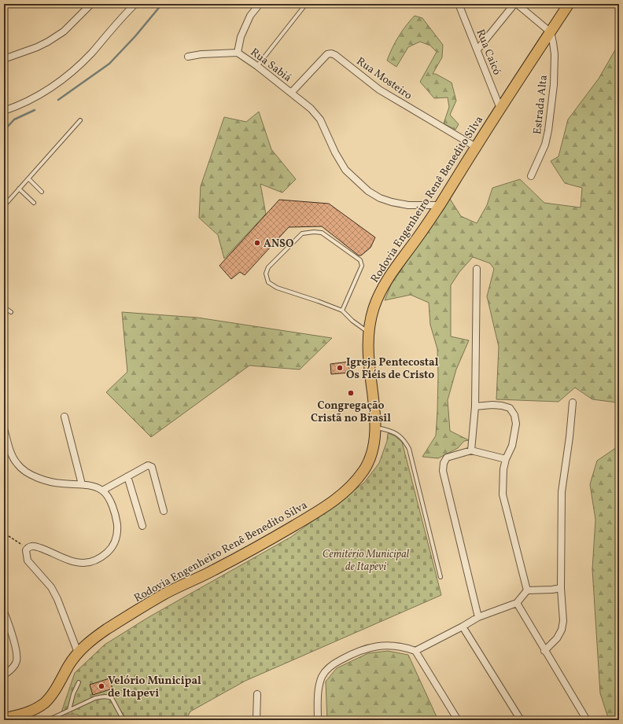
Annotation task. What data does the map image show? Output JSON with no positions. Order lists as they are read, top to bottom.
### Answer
{
  "streets": {
    "main road": ["Rodovia Engenheiro Renê Benedito Silva"],
    "street": [
      "Rua Caicó",
      "Rua Sabiá",
      "Rua Mosteiro",
      "Estrada Alta"
    ]
  },
  "crossings": [
    ["Rua Caicó", "Rodovia Engenheiro Renê Benedito Silva"],
    ["Rua Sabiá", "Rua Mosteiro"],
    ["Rua Sabiá", "Rodovia Engenheiro Renê Benedito Silva"],
    ["Rua Mosteiro", "Rodovia Engenheiro Renê Benedito Silva"],
    ["Estrada Alta", "Rodovia Engenheiro Renê Benedito Silva"]
  ],
  "parks": ["Cemitério Municipal de Itapevi"],
  "places": [
    "ANSO",
    "Igreja Pentecostal Os Fiéis de Cristo",
    "Congregação Cristã no Brasil",
    "Velório Municipal de Itapevi"
  ]
}
